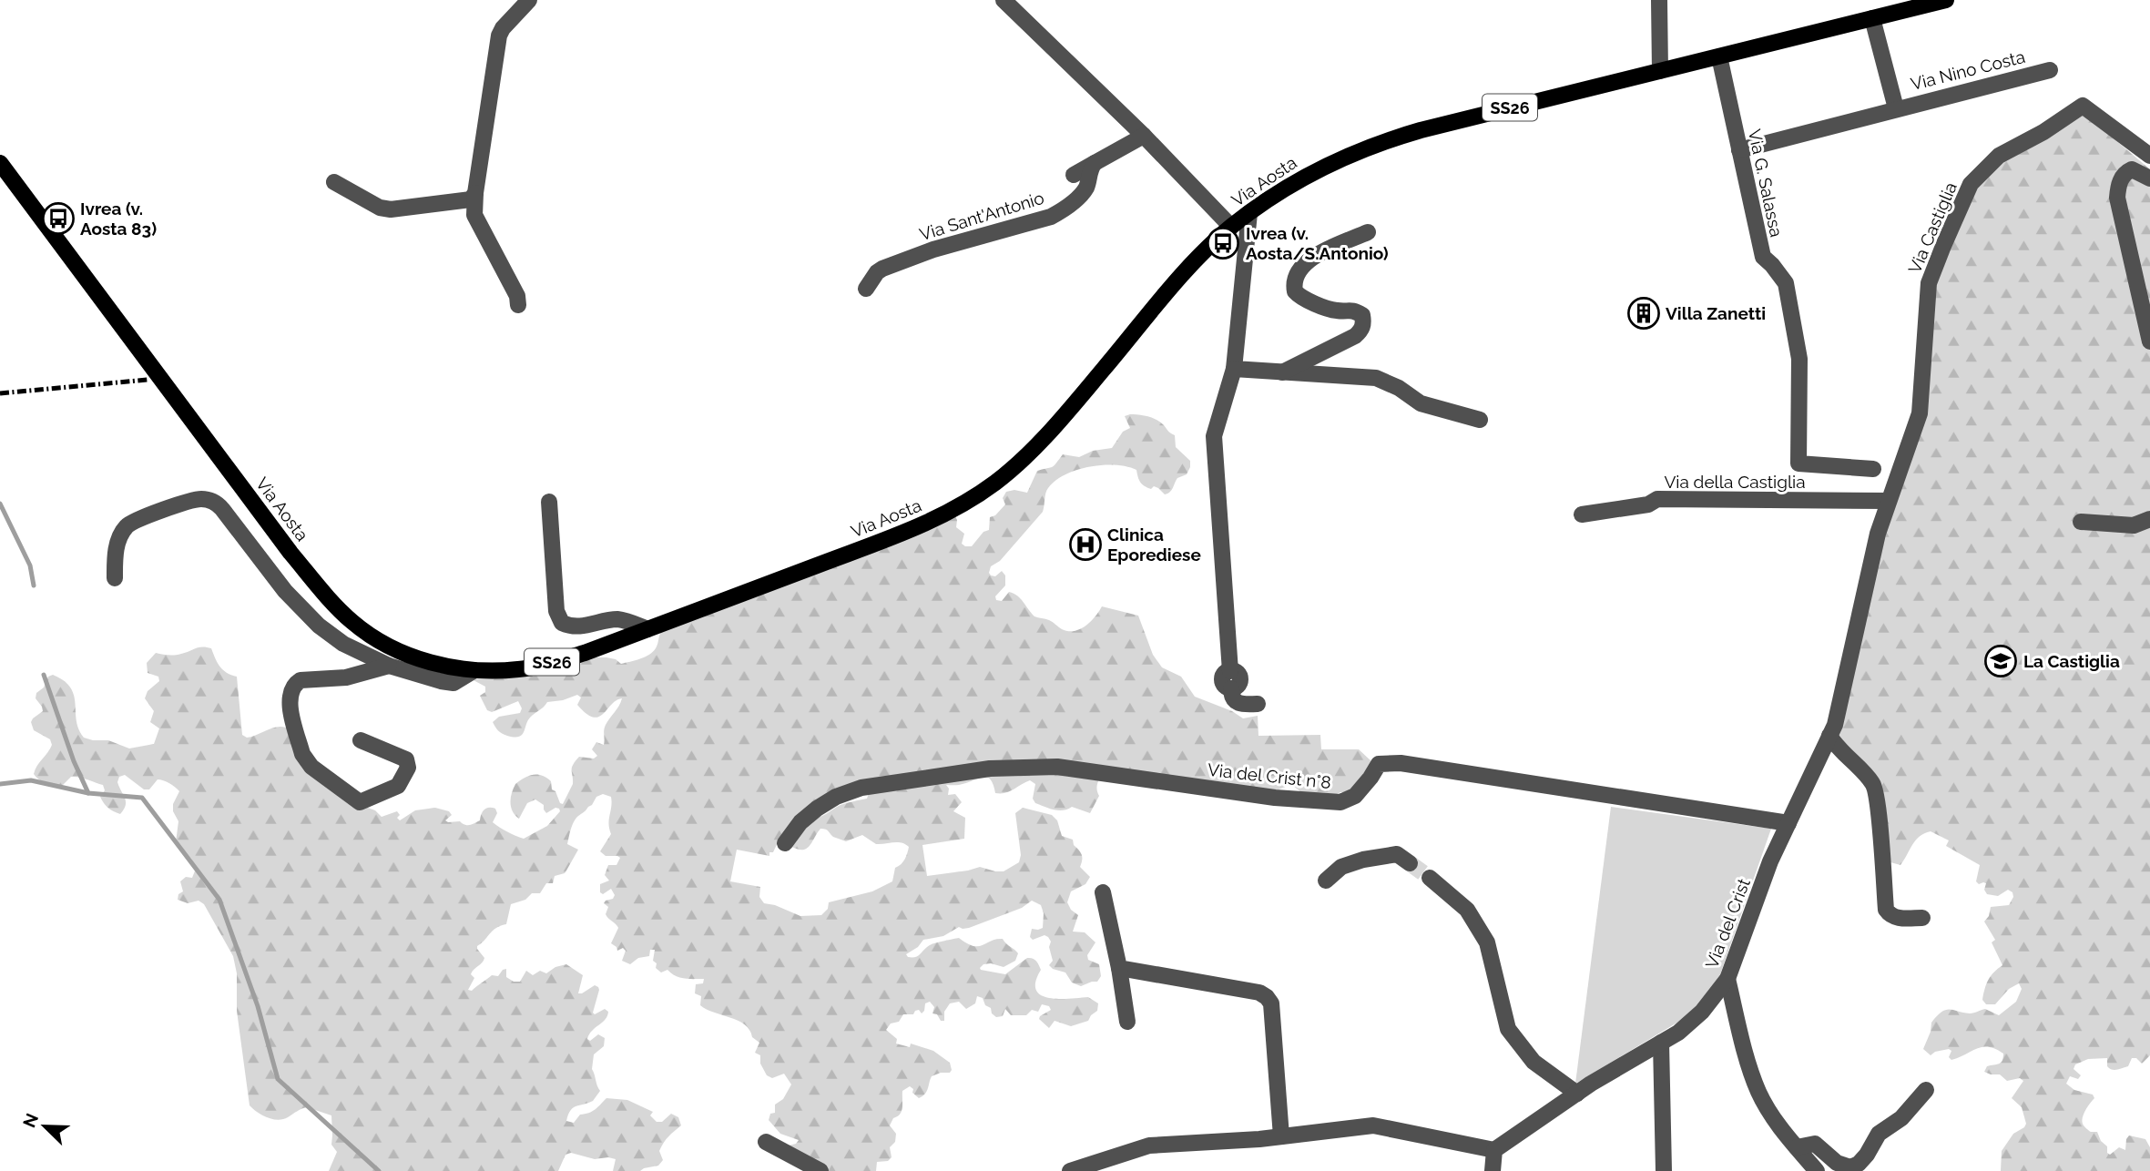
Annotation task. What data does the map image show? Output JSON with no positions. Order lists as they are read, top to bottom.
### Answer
{
  "streets": {
    "main road": ["SS26", "Via Aosta"],
    "street": [
      "Via Nino Costa",
      "Via G. Salassa",
      "Via Sant'Antonio",
      "Via Castiglia",
      "Via della Castiglia",
      "Via del Crist n°8",
      "Via del Crist"
    ]
  },
  "crossings": [
    ["Via Nino Costa", "Via Aosta"],
    ["Via Nino Costa", "Via G. Salassa"],
    ["Via Aosta", "Via G. Salassa"],
    ["Via Castiglia", "Via della Castiglia"],
    ["Via Castiglia", "Via del Crist"],
    ["Via della Castiglia", "Via del Crist"],
    ["Via del Crist n°8", "Via del Crist"]
  ],
  "places": {
    "bus stop": ["Ivrea (v. Aosta 83)", "Ivrea (v. Aosta/S.Antonio)"],
    "building": ["Villa Zanetti"],
    "hospital": ["Clinica Eporediese"],
    "school or university": ["La Castiglia"]
  },
  "north": "top left"
}
